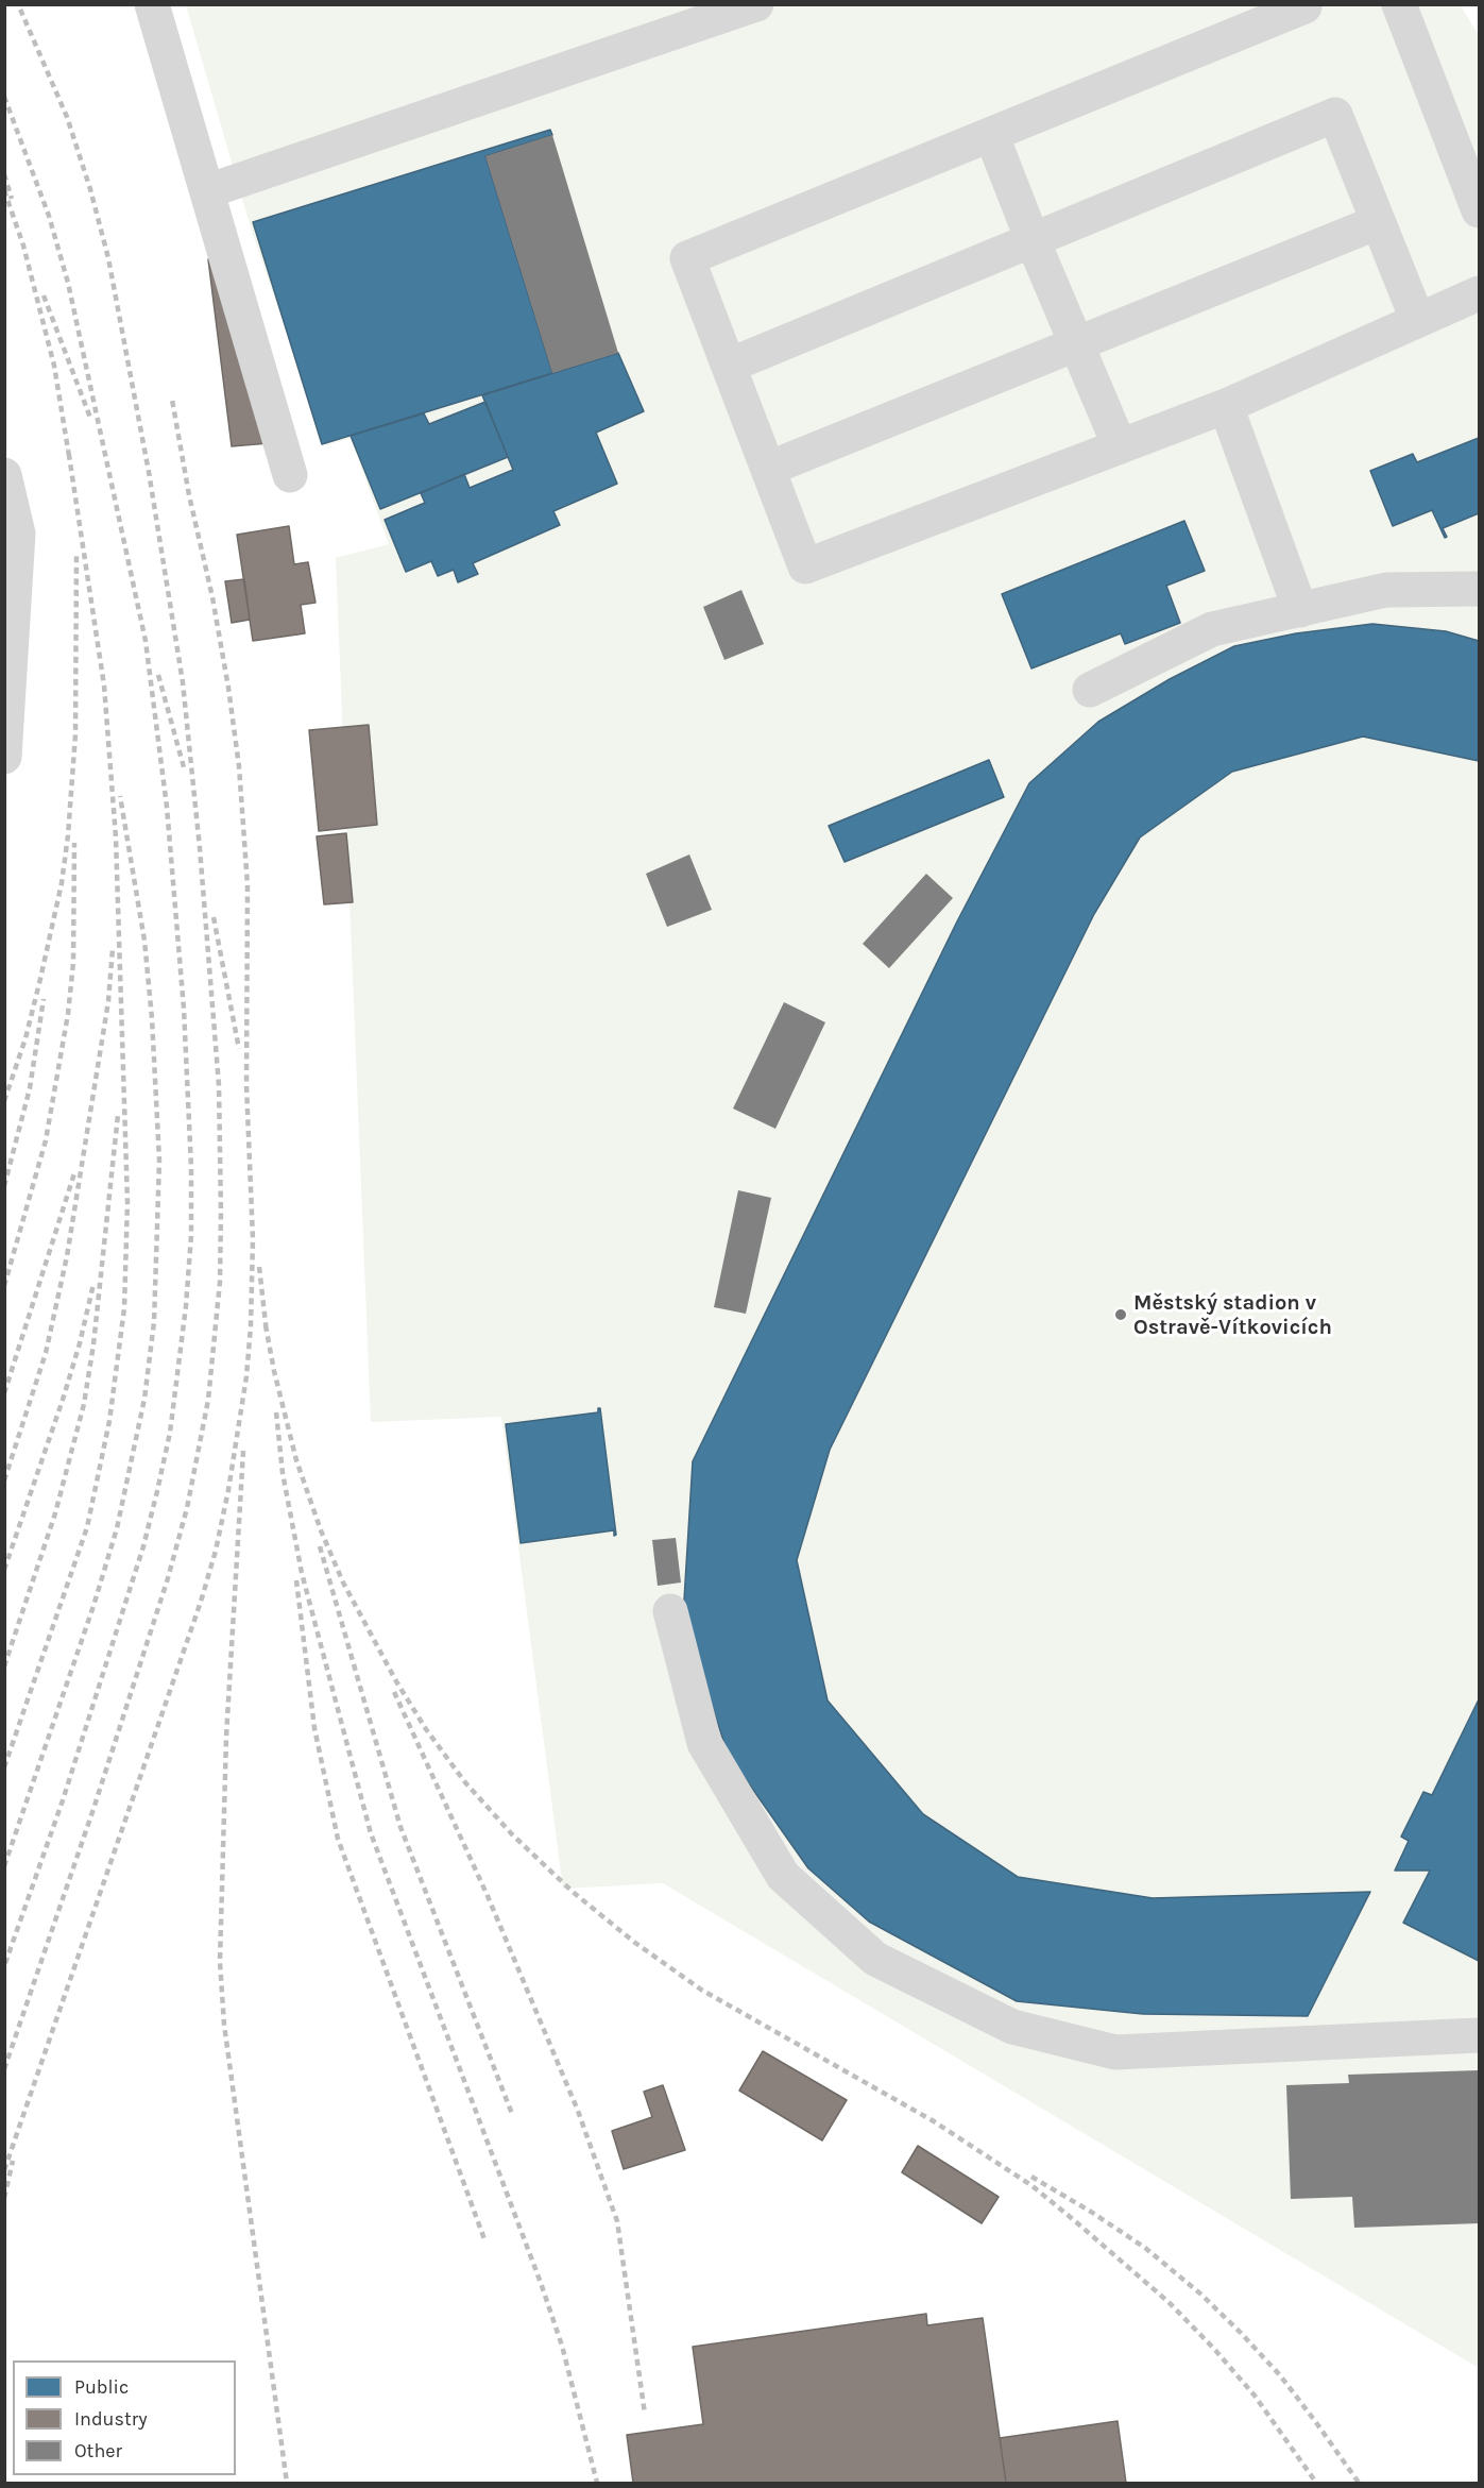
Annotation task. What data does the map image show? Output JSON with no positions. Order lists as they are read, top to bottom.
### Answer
{
  "places": ["Městský stadion v Ostravě-Vítkovicích"],
  "legend": ["Public", "Industry", "Other"]
}
